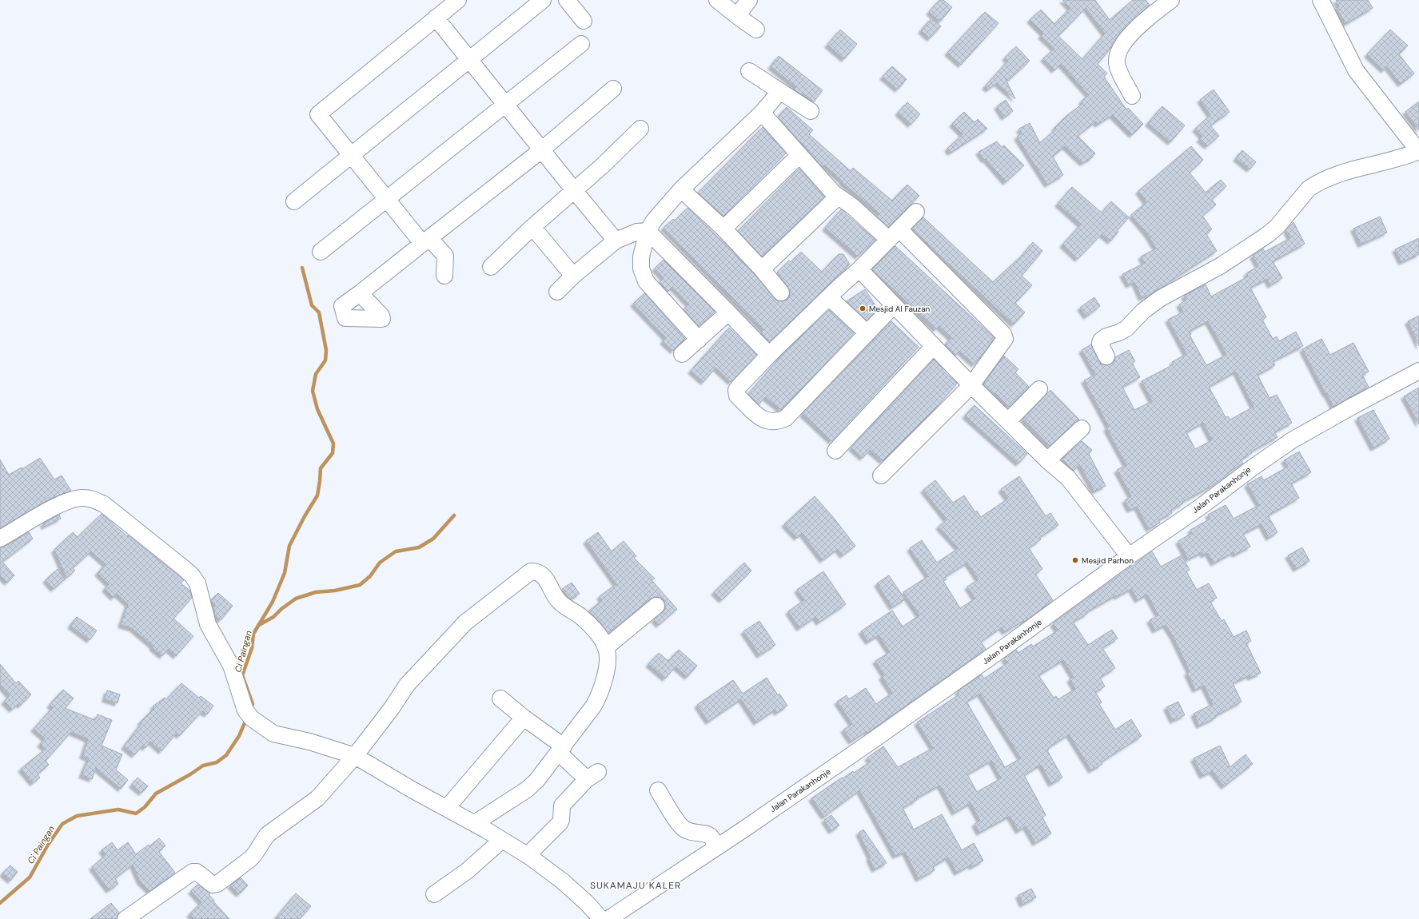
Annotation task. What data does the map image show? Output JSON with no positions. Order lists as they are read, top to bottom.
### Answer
{
  "streets": {
    "street": ["Jalan Parakanhonje"]
  },
  "districts": ["SUKAMAJU KALER"],
  "water": ["Ci Paingan"],
  "places": ["Mesjid Al Fauzan", "Mesjid Parhon"]
}
